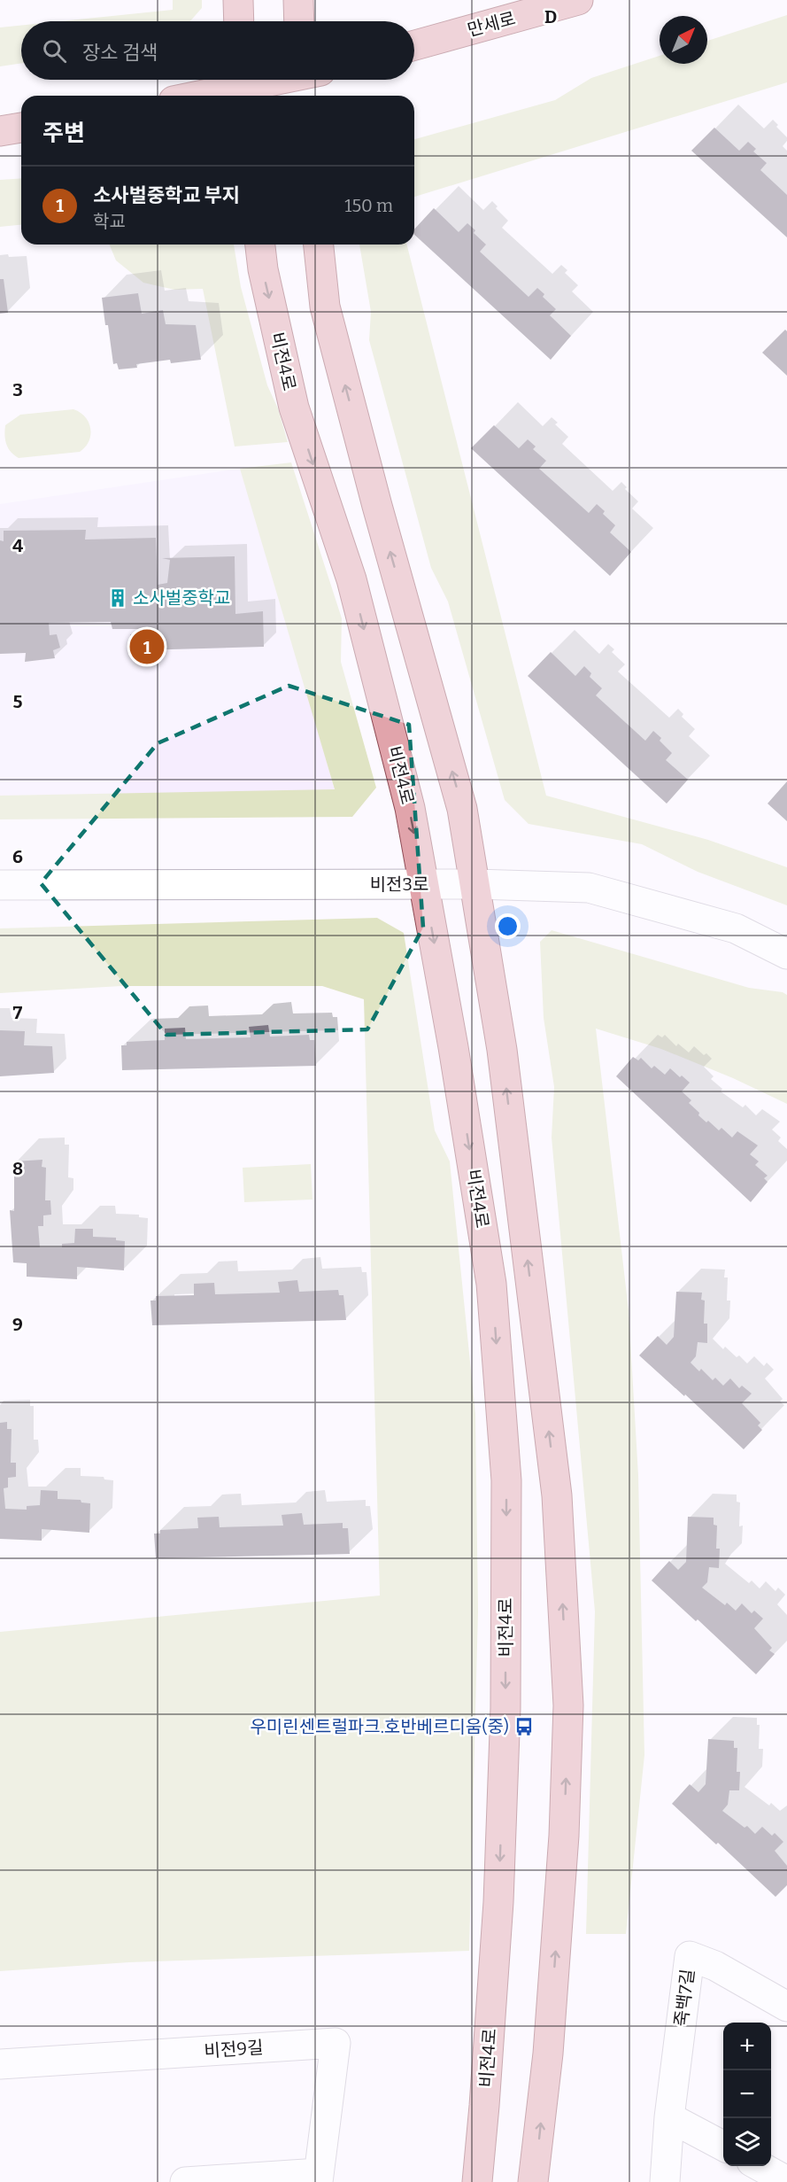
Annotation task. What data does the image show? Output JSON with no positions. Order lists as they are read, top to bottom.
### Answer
{
  "streets": {
    "main road": ["만세로", "비전4로"],
    "street": ["비전3로", "죽백7길", "비전9길"]
  },
  "crossings": [
    ["비전4로", "비전3로"]
  ],
  "places": {
    "building": ["소사벌중학교"],
    "bus stop": ["우미린센트럴파크.호반베르디움(중)"]
  },
  "north": "top right",
  "page": {
    "search": "장소 검색",
    "heading": "주변",
    "list": [
      {
        "mark": "1",
        "name": "소사벌중학교 부지",
        "note": "학교",
        "value": "150 m"
      }
    ],
    "pins": "1",
    "map_buttons": ["+", "−"]
  },
  "grid": {
    "columns": ["D"],
    "rows": [
      "3",
      "4",
      "5",
      "6",
      "7",
      "8",
      "9"
    ]
  }
}
